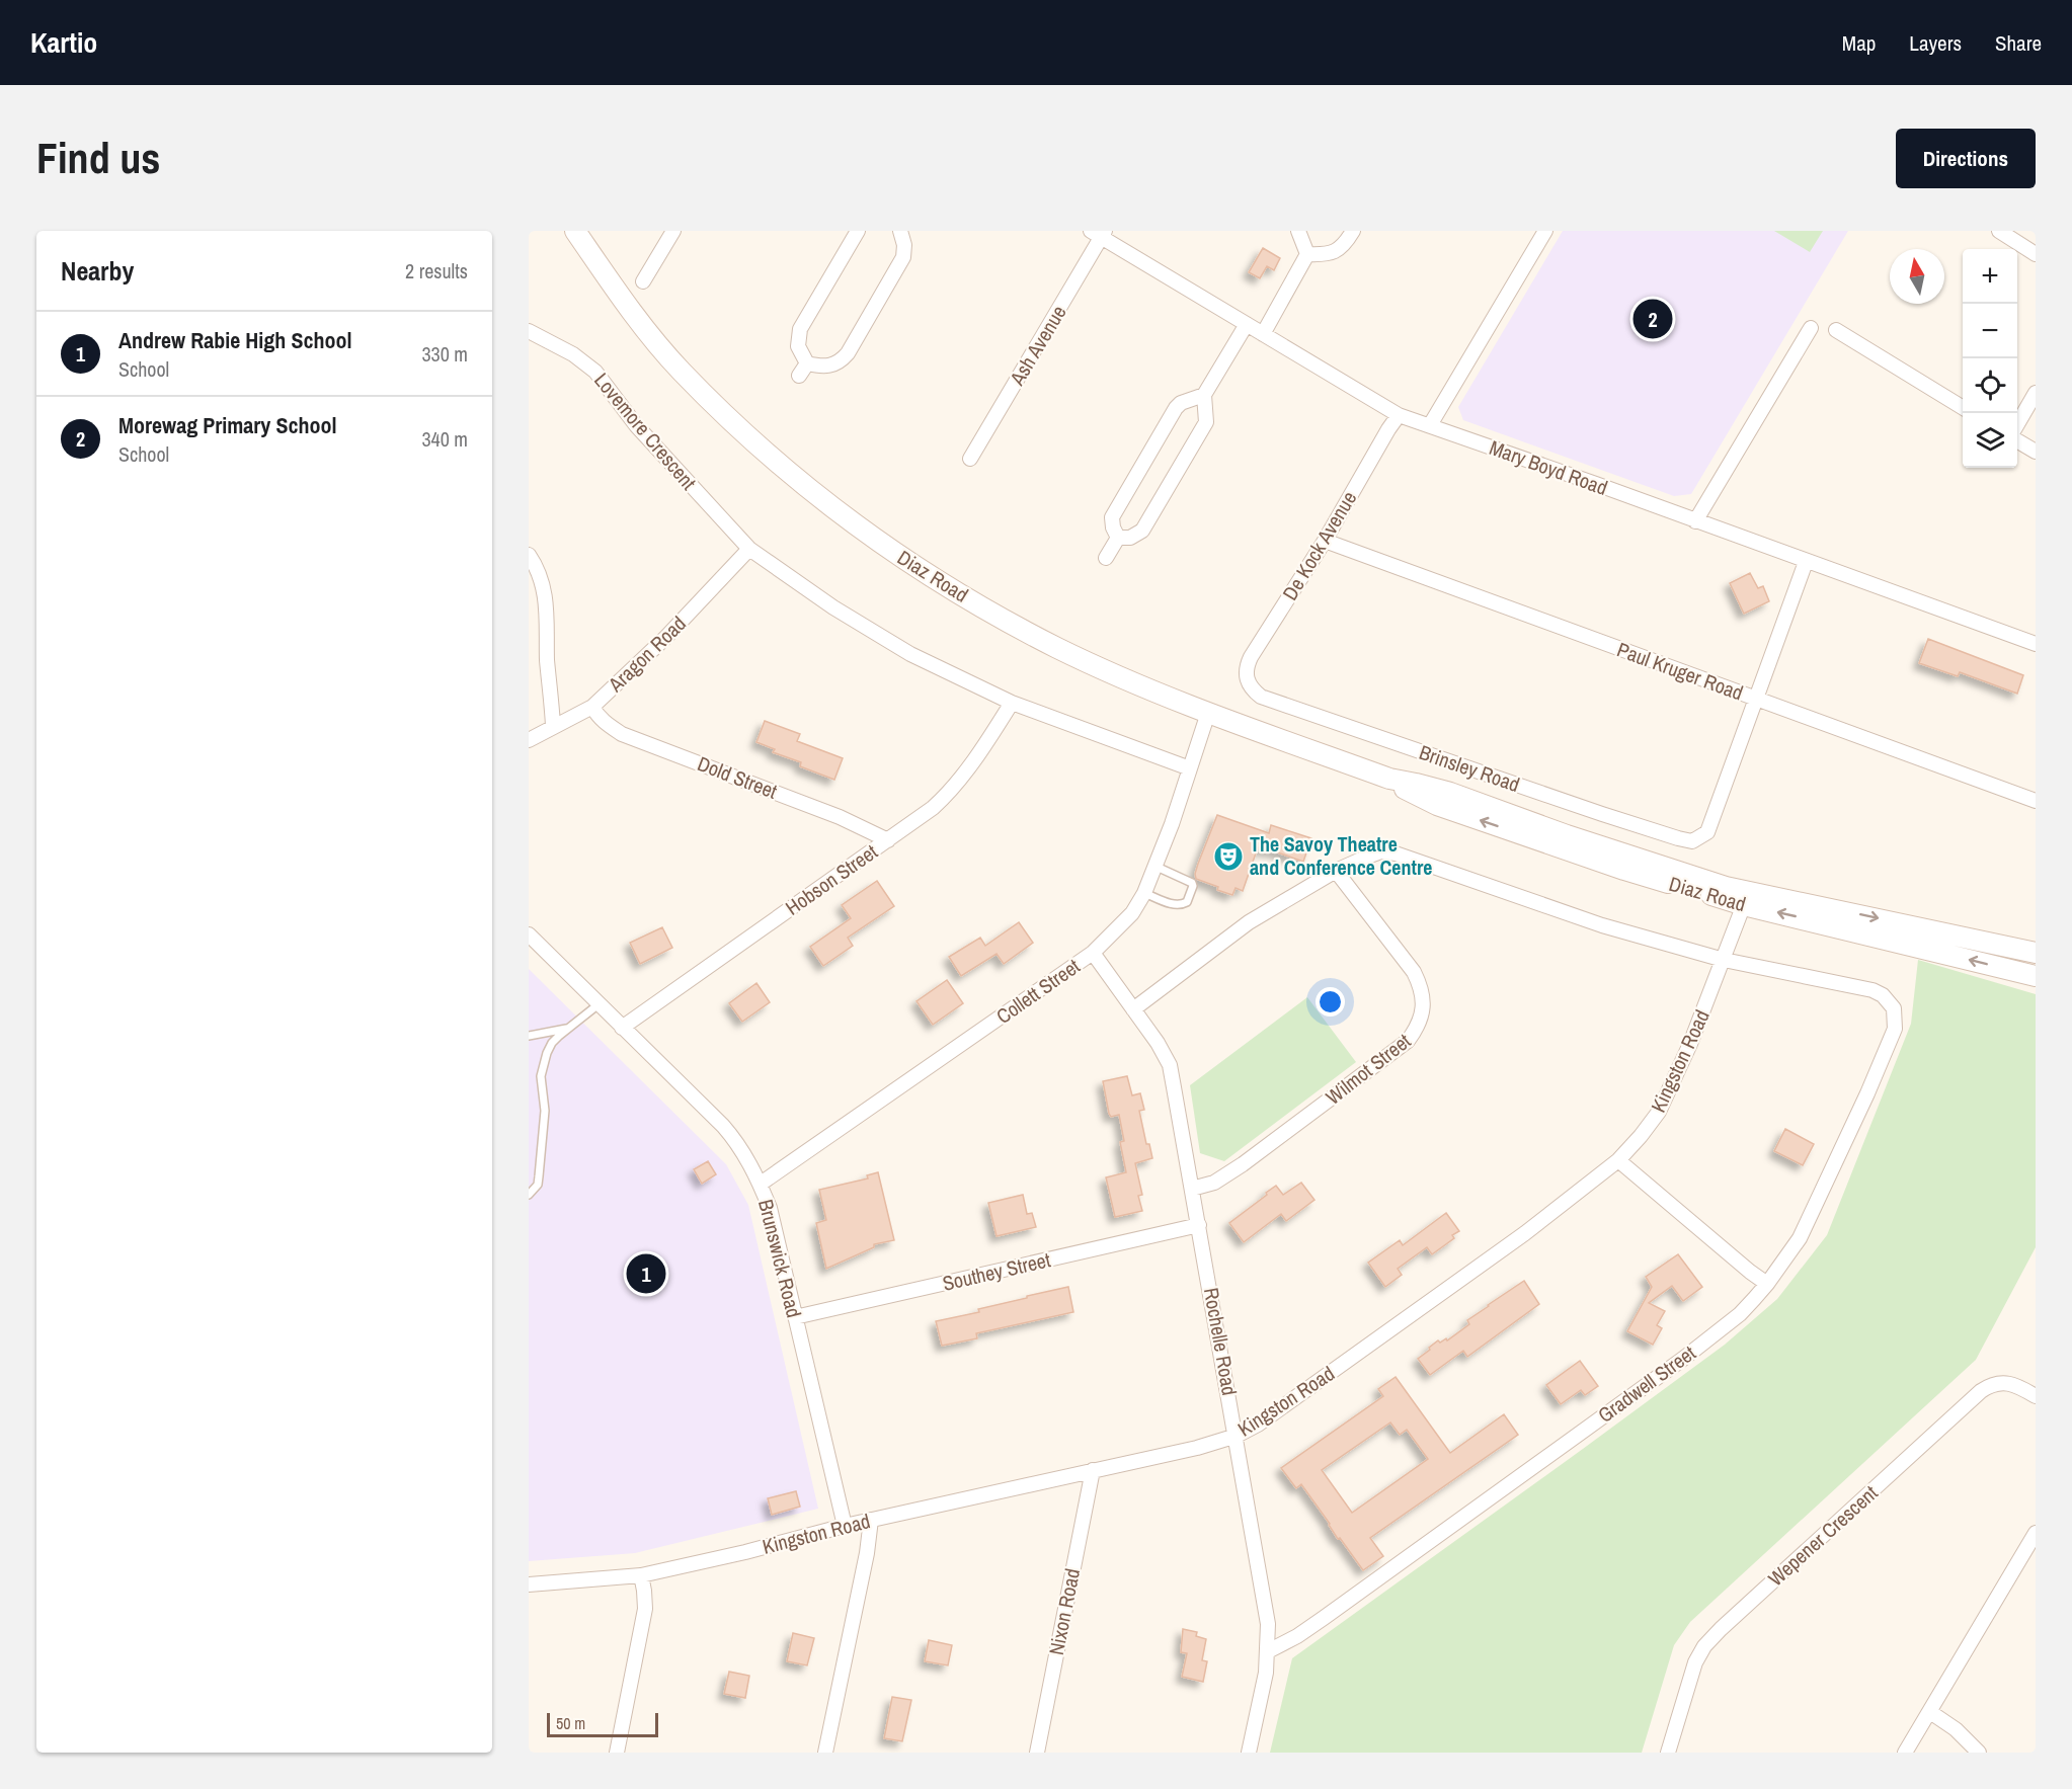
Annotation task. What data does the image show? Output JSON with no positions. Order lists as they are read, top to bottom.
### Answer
{
  "streets": {
    "street": [
      "Ash Avenue",
      "Lovemore Crescent",
      "Mary Boyd Road",
      "De Kock Avenue",
      "Diaz Road",
      "Aragon Road",
      "Paul Kruger Road",
      "Brinsley Road",
      "Dold Street",
      "Hobson Street",
      "Collett Street",
      "Kingston Road",
      "Wilmot Street",
      "Brunswick Road",
      "Southey Street",
      "Rochelle Road",
      "Gradwell Street",
      "Wepener Crescent",
      "Nixon Road"
    ]
  },
  "crossings": [
    ["Ash Avenue", "Mary Boyd Road"],
    ["Lovemore Crescent", "Aragon Road"],
    ["Mary Boyd Road", "De Kock Avenue"],
    ["De Kock Avenue", "Paul Kruger Road"],
    ["De Kock Avenue", "Brinsley Road"],
    ["Diaz Road", "Collett Street"],
    ["Diaz Road", "Kingston Road"],
    ["Aragon Road", "Dold Street"],
    ["Paul Kruger Road", "Brinsley Road"],
    ["Dold Street", "Hobson Street"],
    ["Hobson Street", "Brunswick Road"],
    ["Collett Street", "Brunswick Road"],
    ["Collett Street", "Rochelle Road"],
    ["Kingston Road", "Brunswick Road"],
    ["Kingston Road", "Rochelle Road"],
    ["Kingston Road", "Gradwell Street"],
    ["Kingston Road", "Nixon Road"],
    ["Wilmot Street", "Rochelle Road"],
    ["Brunswick Road", "Southey Street"],
    ["Southey Street", "Rochelle Road"],
    ["Rochelle Road", "Gradwell Street"]
  ],
  "places": {
    "theatre": ["The Savoy Theatre and Conference Centre"]
  },
  "scale_bar": "50 m",
  "north": "top",
  "page": {
    "header": "Kartio",
    "nav": ["Map", "Layers", "Share"],
    "buttons": "Directions",
    "title": "Find us",
    "heading": ["Nearby", "2 results"],
    "map_buttons": ["+", "−"],
    "pins": ["2", "1"],
    "list": [
      {
        "mark": "1",
        "name": "Andrew Rabie High School",
        "note": "School",
        "value": "330 m"
      },
      {
        "mark": "2",
        "name": "Morewag Primary School",
        "note": "School",
        "value": "340 m"
      }
    ],
    "scale": "50 m"
  }
}
